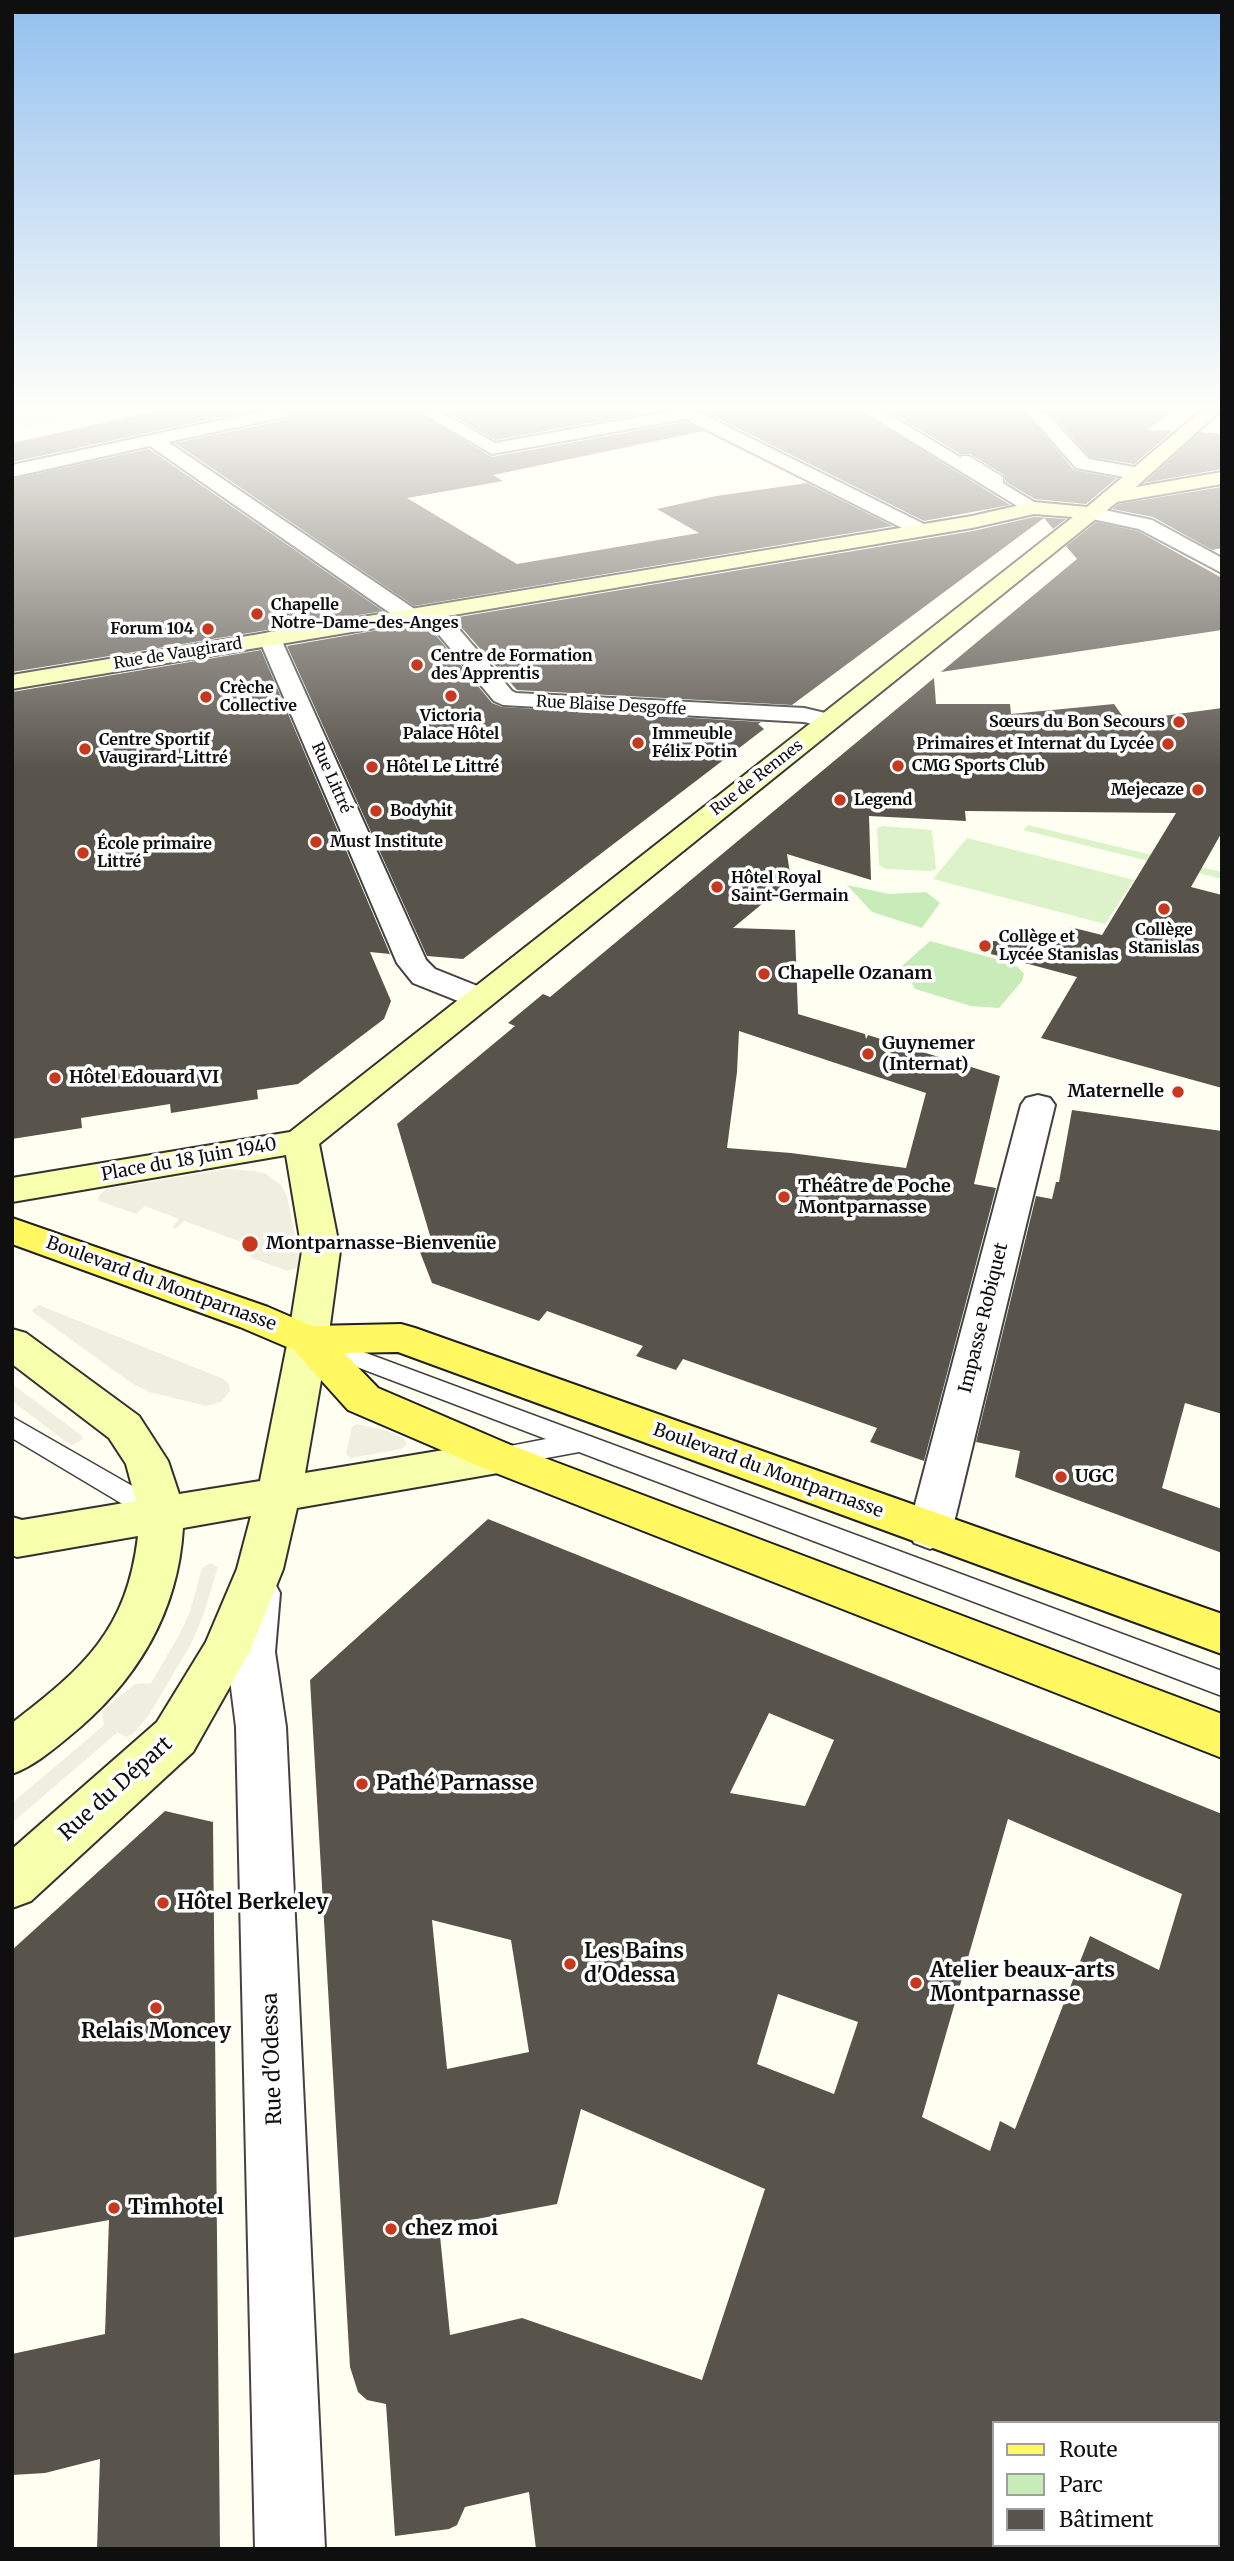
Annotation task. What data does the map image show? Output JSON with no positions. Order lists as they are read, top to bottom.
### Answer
{
  "streets": {
    "main road": [
      "Rue de Vaugirard",
      "Rue de Rennes",
      "Place du 18 Juin 1940",
      "Boulevard du Montparnasse",
      "Rue du Départ"
    ],
    "street": [
      "Rue Blaise Desgoffe",
      "Rue Littré",
      "Impasse Robiquet",
      "Rue d'Odessa"
    ]
  },
  "crossings": [
    ["Rue de Vaugirard", "Rue Blaise Desgoffe"],
    ["Rue de Vaugirard", "Rue Littré"],
    ["Rue Blaise Desgoffe", "Rue de Rennes"],
    ["Rue Littré", "Rue de Rennes"],
    ["Rue de Rennes", "Place du 18 Juin 1940"],
    ["Place du 18 Juin 1940", "Boulevard du Montparnasse"],
    ["Place du 18 Juin 1940", "Rue du Départ"],
    ["Place du 18 Juin 1940", "Rue d'Odessa"],
    ["Boulevard du Montparnasse", "Impasse Robiquet"],
    ["Rue du Départ", "Rue d'Odessa"]
  ],
  "places": [
    "Chapelle Notre-Dame-des-Anges",
    "Forum 104",
    "Centre de Formation des Apprentis",
    "Victoria Palace Hôtel",
    "Crèche Collective",
    "Sœurs du Bon Secours",
    "Immeuble Félix Potin",
    "Primaires et Internat du Lycée",
    "Centre Sportif Vaugirard-Littré",
    "CMG Sports Club",
    "Hôtel Le Littré",
    "Mejecaze",
    "Legend",
    "Bodyhit",
    "Must Institute",
    "École primaire Littré",
    "Hôtel Royal Saint-Germain",
    "Collège Stanislas",
    "Collège et Lycée Stanislas",
    "Chapelle Ozanam",
    "Guynemer (Internat)",
    "Hôtel Edouard VI",
    "Maternelle",
    "Théâtre de Poche Montparnasse",
    "Montparnasse-Bienvenüe",
    "UGC",
    "Pathé Parnasse",
    "Hôtel Berkeley",
    "Les Bains d'Odessa",
    "Atelier beaux-arts Montparnasse",
    "Relais Moncey",
    "Timhotel",
    "chez moi"
  ],
  "legend": ["Route", "Parc", "Bâtiment"]
}
